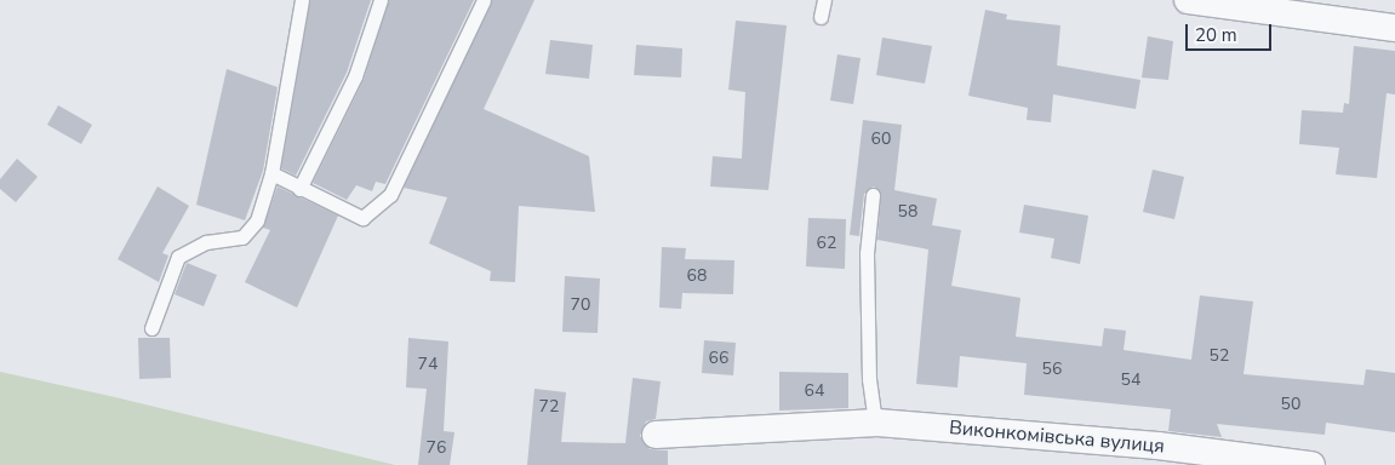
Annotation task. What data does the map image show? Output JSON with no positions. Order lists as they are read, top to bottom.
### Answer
{
  "streets": {
    "street": ["Виконкомівська вулиця"]
  },
  "house_numbers": [
    "60",
    "58",
    "62",
    "68",
    "70",
    "52",
    "66",
    "74",
    "56",
    "54",
    "64",
    "50",
    "72",
    "76"
  ],
  "scale_bar": "20 m"
}
